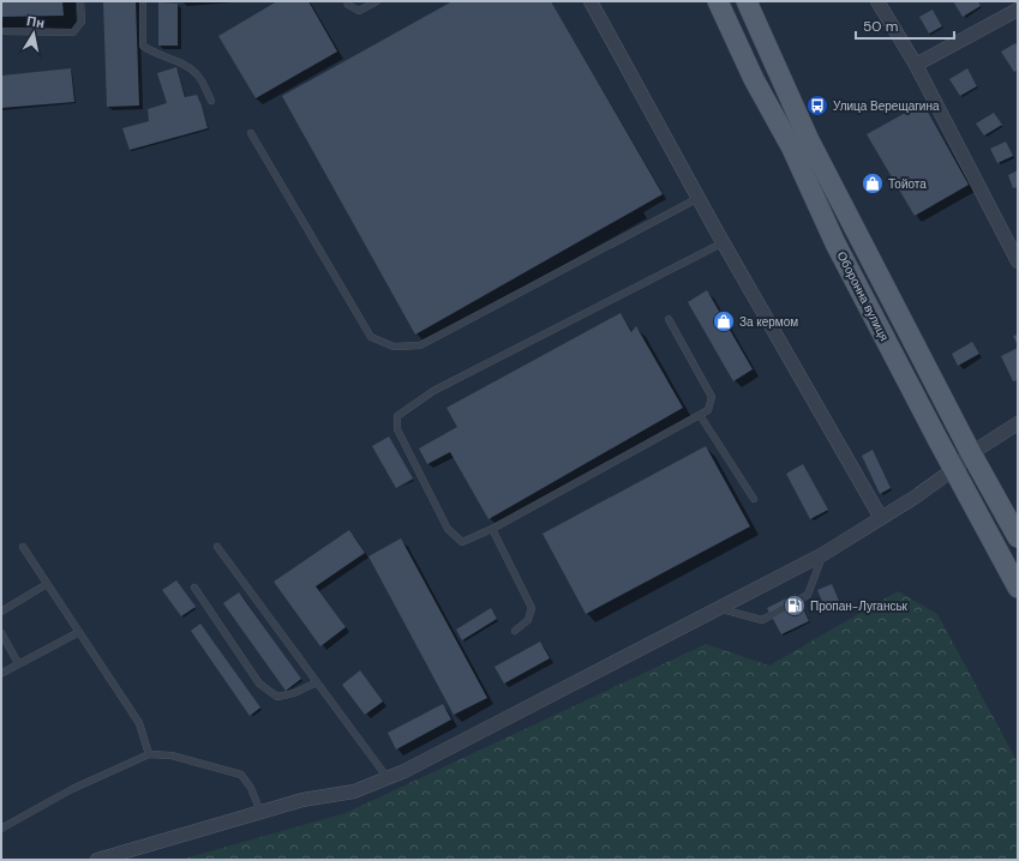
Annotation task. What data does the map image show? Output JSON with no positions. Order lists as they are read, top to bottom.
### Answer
{
  "streets": {
    "main road": ["Оборонна вулиця"]
  },
  "places": {
    "bus stop": ["Улица Верещагина"],
    "shop": ["Тойота", "За кермом"],
    "fuel station": ["Пропан-Луганськ"]
  },
  "scale_bar": "50 m",
  "north": "top"
}
